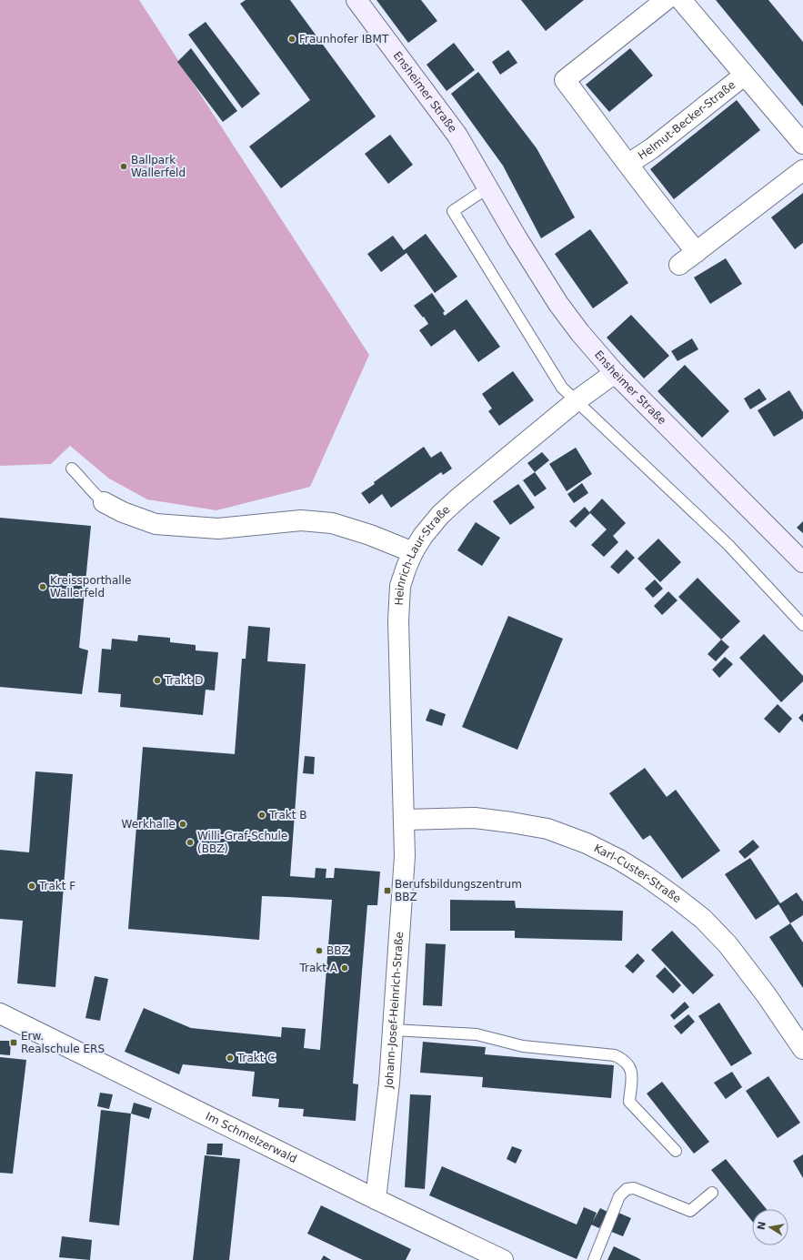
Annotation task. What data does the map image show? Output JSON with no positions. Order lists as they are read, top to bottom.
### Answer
{
  "streets": {
    "main road": ["Ensheimer Straße"],
    "street": [
      "Helmut-Becker-Straße",
      "Heinrich-Laur-Straße",
      "Karl-Custer-Straße",
      "Johann-Josef-Heinrich-Straße",
      "Im Schmelzerwald"
    ]
  },
  "crossings": [
    ["Ensheimer Straße", "Heinrich-Laur-Straße"],
    ["Heinrich-Laur-Straße", "Karl-Custer-Straße"],
    ["Heinrich-Laur-Straße", "Johann-Josef-Heinrich-Straße"],
    ["Karl-Custer-Straße", "Johann-Josef-Heinrich-Straße"],
    ["Johann-Josef-Heinrich-Straße", "Im Schmelzerwald"]
  ],
  "places": {
    "other": [
      "Fraunhofer IBMT",
      "Ballpark Wallerfeld",
      "Kreissporthalle Wallerfeld",
      "Trakt D",
      "Trakt B",
      "Werkhalle",
      "Willi-Graf-Schule (BBZ)",
      "Trakt F",
      "BBZ",
      "Trakt A",
      "Trakt C"
    ],
    "transit": ["Berufsbildungszentrum BBZ", "Erw. Realschule ERS"]
  },
  "north": "left"
}
